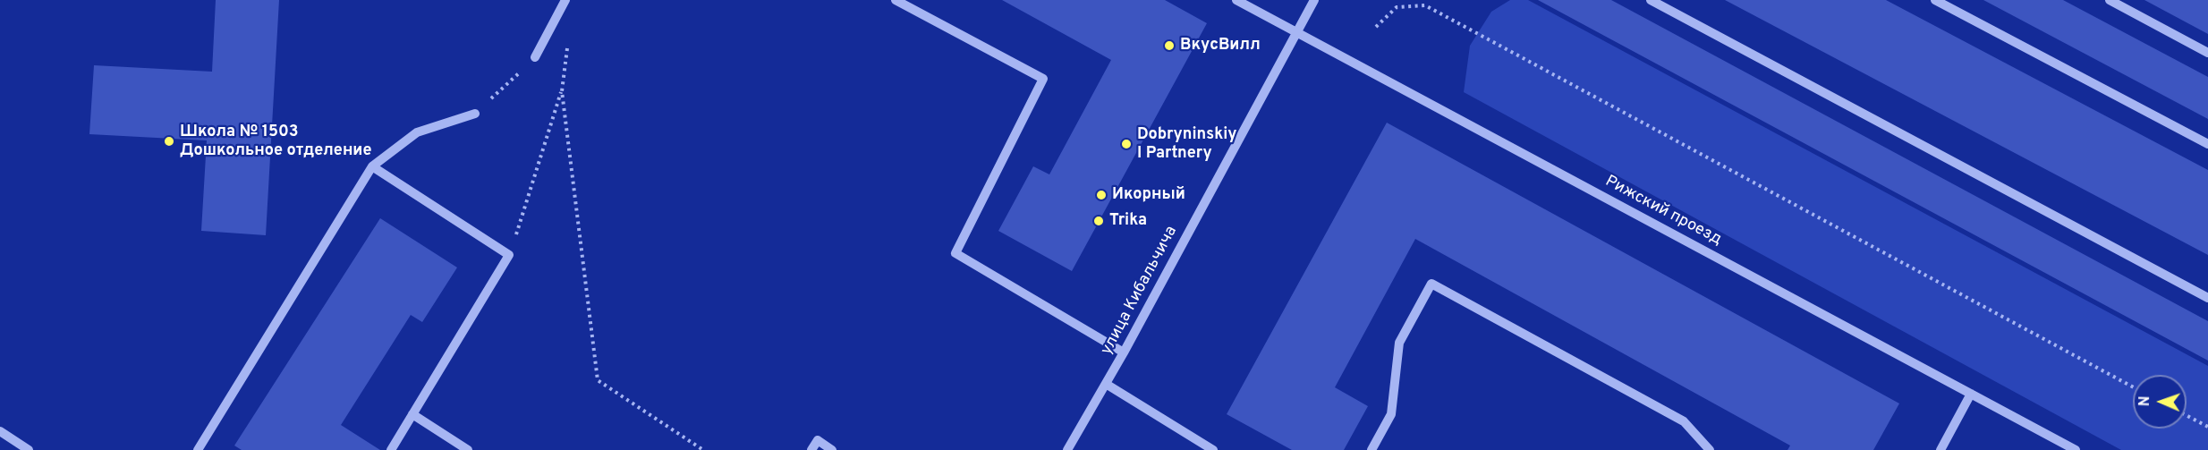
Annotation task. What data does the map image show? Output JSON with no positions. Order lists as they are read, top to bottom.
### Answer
{
  "streets": {
    "street": ["Рижский проезд", "улица Кибальчича"]
  },
  "crossings": [
    ["Рижский проезд", "улица Кибальчича"]
  ],
  "places": [
    "ВкусВилл",
    "Школа № 1503 Дошкольное отделение",
    "Dobryninskiy I Partnery",
    "Икорный",
    "Trika"
  ],
  "north": "left"
}
